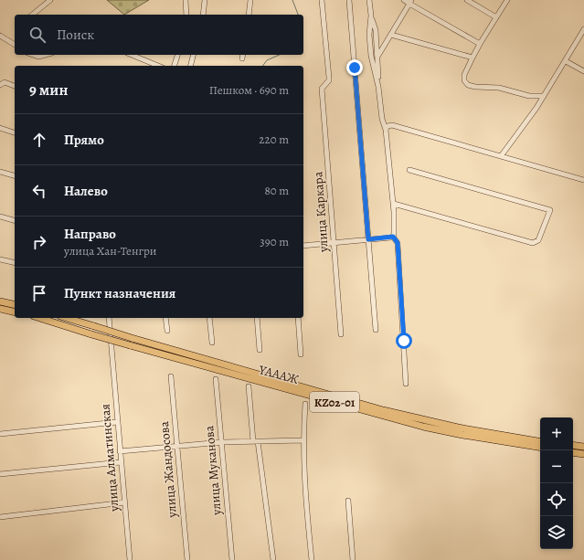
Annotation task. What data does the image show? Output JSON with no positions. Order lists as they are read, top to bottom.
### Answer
{
  "streets": {
    "highway": ["ҮАААЖ", "KZ02-01"],
    "street": [
      "улица Каркара",
      "улица Алматинская",
      "улица Жандосова",
      "улица Муканова"
    ]
  },
  "page": {
    "search": "Поиск",
    "heading": ["9 мин", "Пешком · 690 m"],
    "list": [
      ["Прямо", "220 m"],
      ["Налево", "80 m"],
      ["Направо", "улица Хан-Тенгри", "390 m"],
      "Пункт назначения"
    ],
    "map_buttons": ["+", "−"]
  }
}
